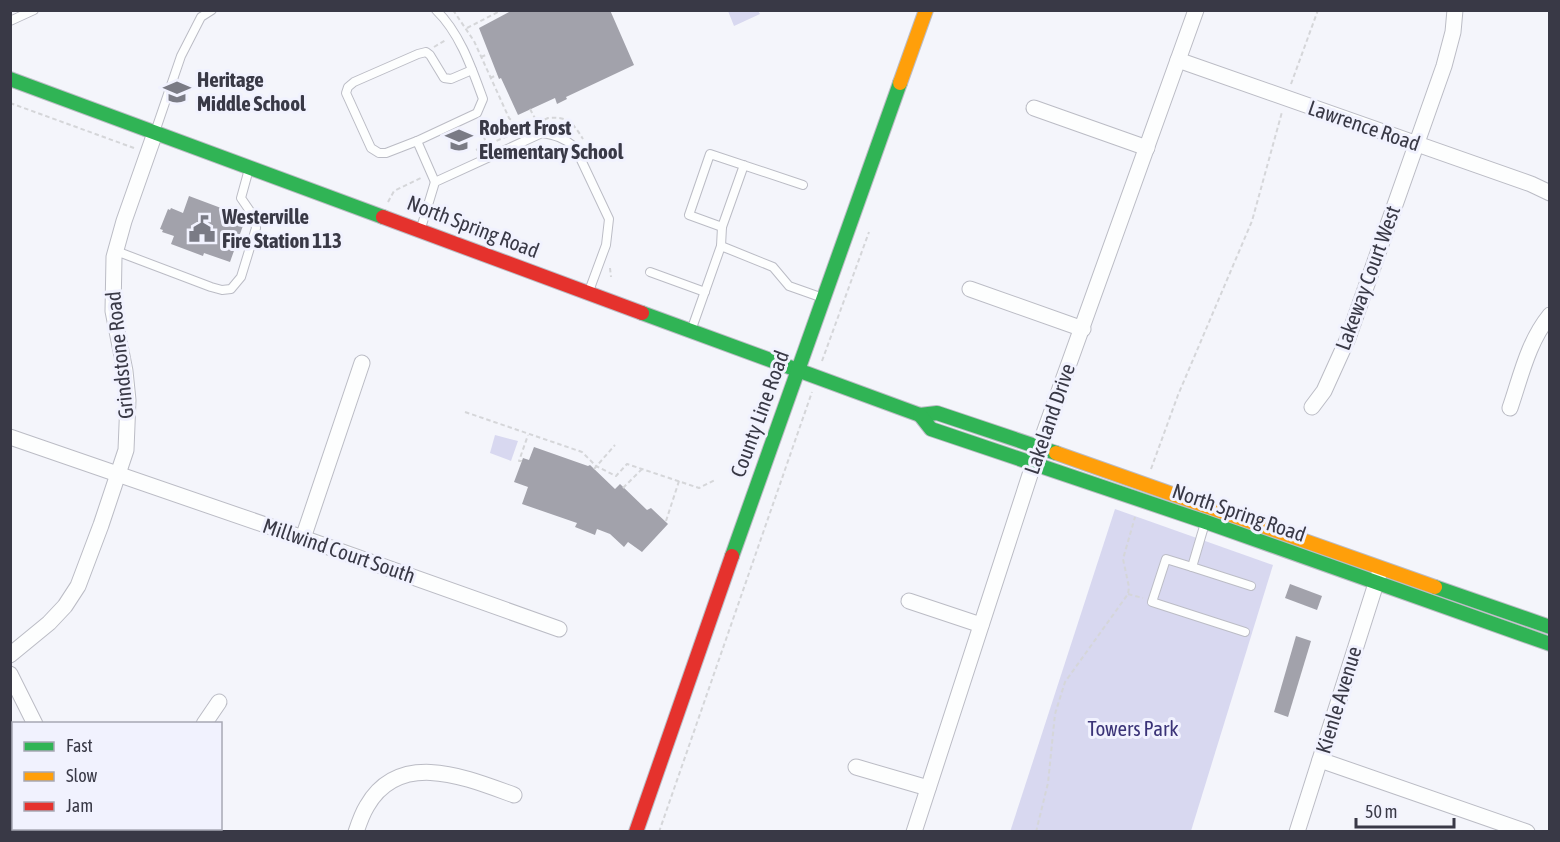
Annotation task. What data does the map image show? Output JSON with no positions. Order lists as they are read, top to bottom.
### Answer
{
  "streets": {
    "main road": ["North Spring Road", "County Line Road"],
    "street": [
      "Lawrence Road",
      "Lakeway Court West",
      "Grindstone Road",
      "Lakeland Drive",
      "Millwind Court South",
      "Kienle Avenue"
    ]
  },
  "crossings": [
    ["Lawrence Road", "Lakeway Court West"],
    ["Lawrence Road", "Lakeland Drive"],
    ["North Spring Road", "Grindstone Road"],
    ["North Spring Road", "County Line Road"],
    ["North Spring Road", "Lakeland Drive"],
    ["North Spring Road", "Kienle Avenue"],
    ["Grindstone Road", "Millwind Court South"]
  ],
  "parks": ["Towers Park"],
  "places": {
    "school or university": ["Heritage Middle School", "Robert Frost Elementary School"],
    "public building": ["Westerville Fire Station 113"]
  },
  "legend": ["Fast", "Slow", "Jam"],
  "scale_bar": "50 m"
}
